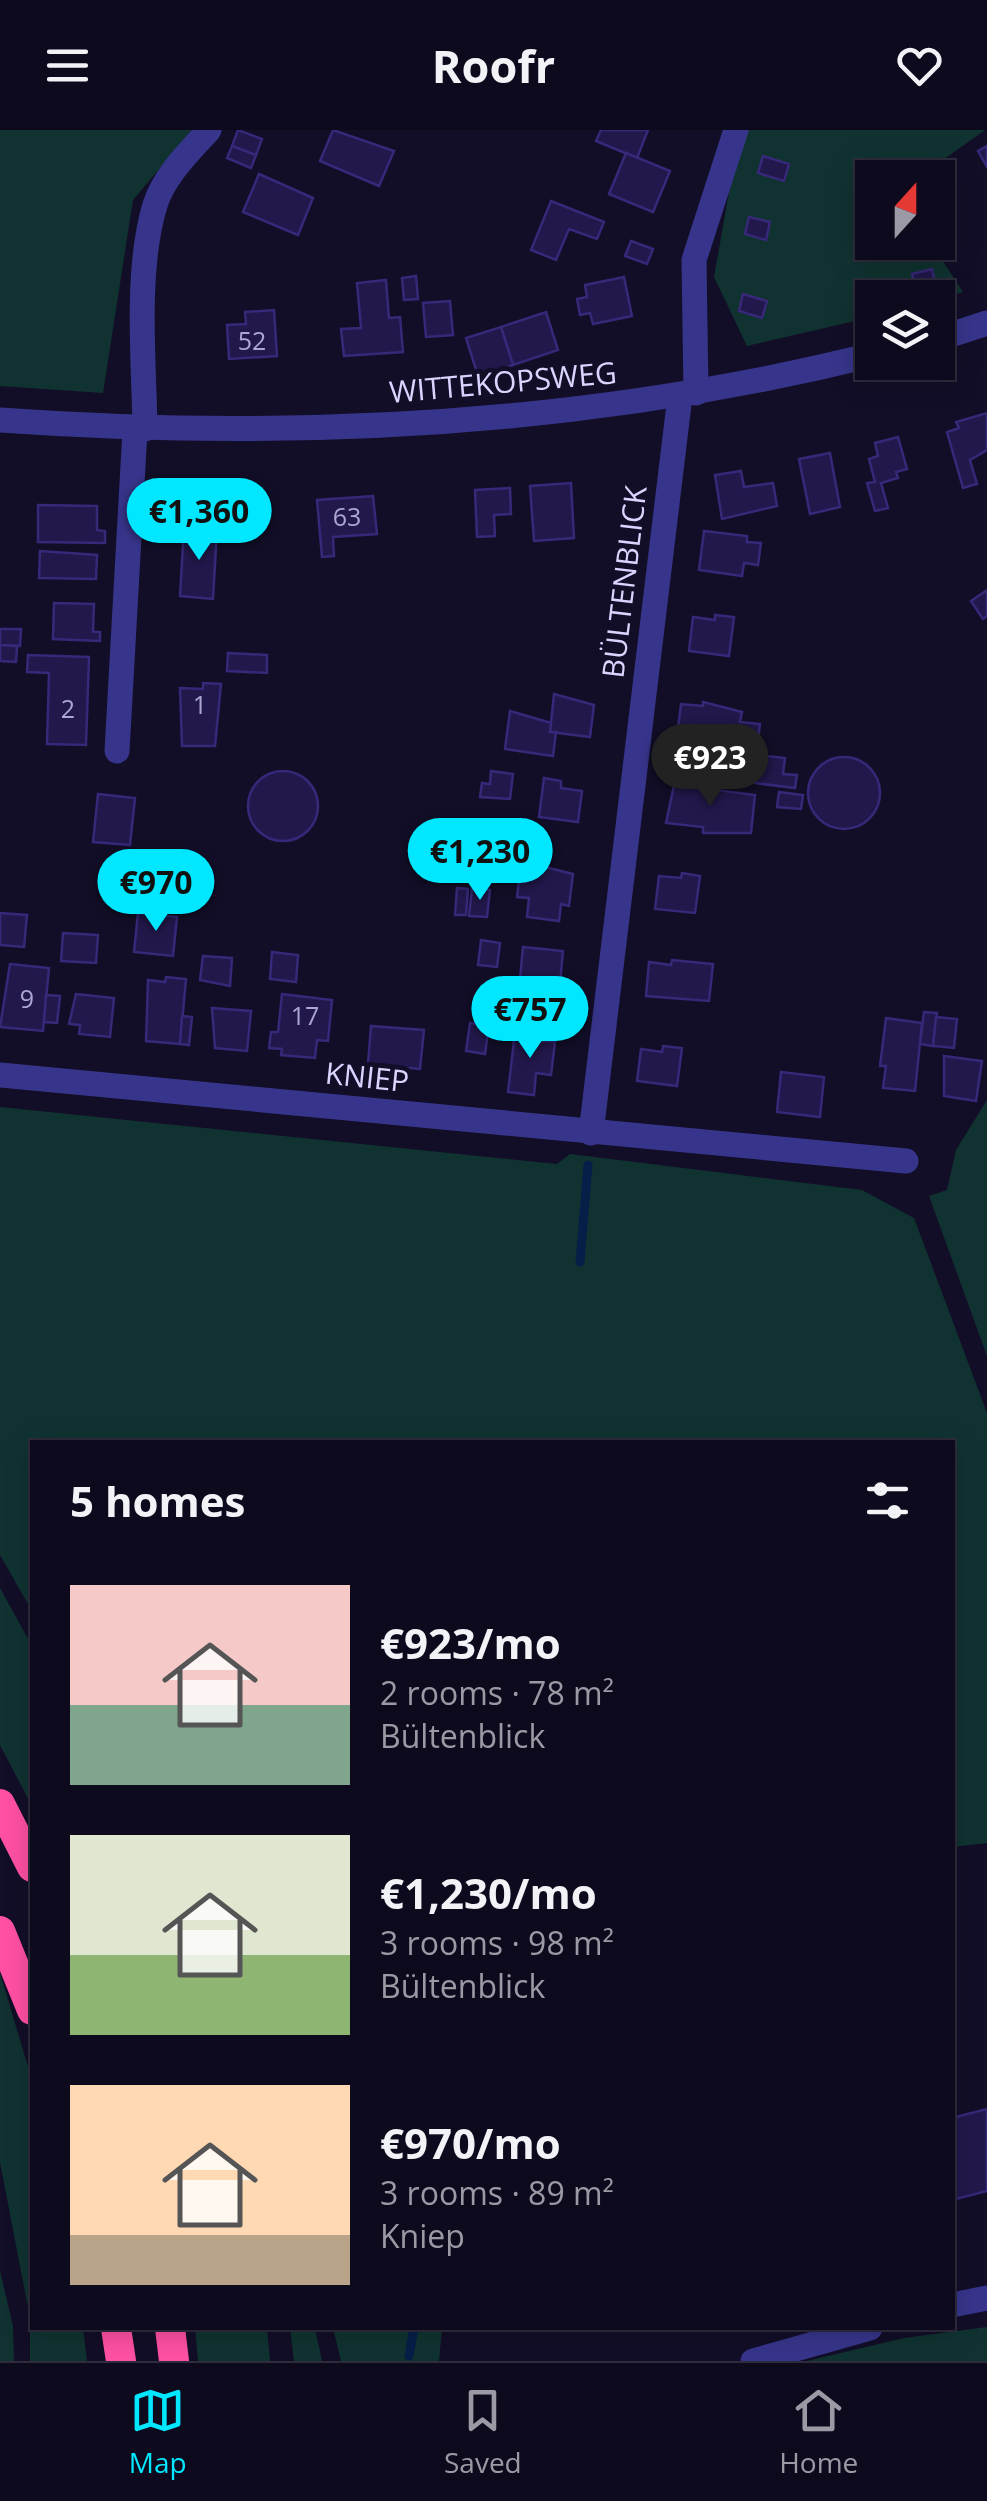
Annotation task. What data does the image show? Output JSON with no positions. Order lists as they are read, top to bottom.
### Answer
{
  "streets": {
    "street": ["WITTEKOPSWEG", "BÜLTENBLICK", "KNIEP"]
  },
  "crossings": [
    ["WITTEKOPSWEG", "BÜLTENBLICK"],
    ["BÜLTENBLICK", "KNIEP"]
  ],
  "house_numbers": [
    "52",
    "63",
    "1",
    "2",
    "9",
    "17"
  ],
  "north": "top",
  "page": {
    "header": "Roofr",
    "price": [
      "€1,360",
      "€923",
      "€1,230",
      "€970",
      "€757"
    ],
    "heading": "5 homes",
    "list": [
      {
        "name": "€923/mo",
        "note": "2 rooms · 78 m² · Bültenblick"
      },
      {
        "name": "€1,230/mo",
        "note": "3 rooms · 98 m² · Bültenblick"
      },
      {
        "name": "€970/mo",
        "note": "3 rooms · 89 m² · Kniep"
      }
    ],
    "tabs": ["Map", "Saved", "Home"]
  }
}
